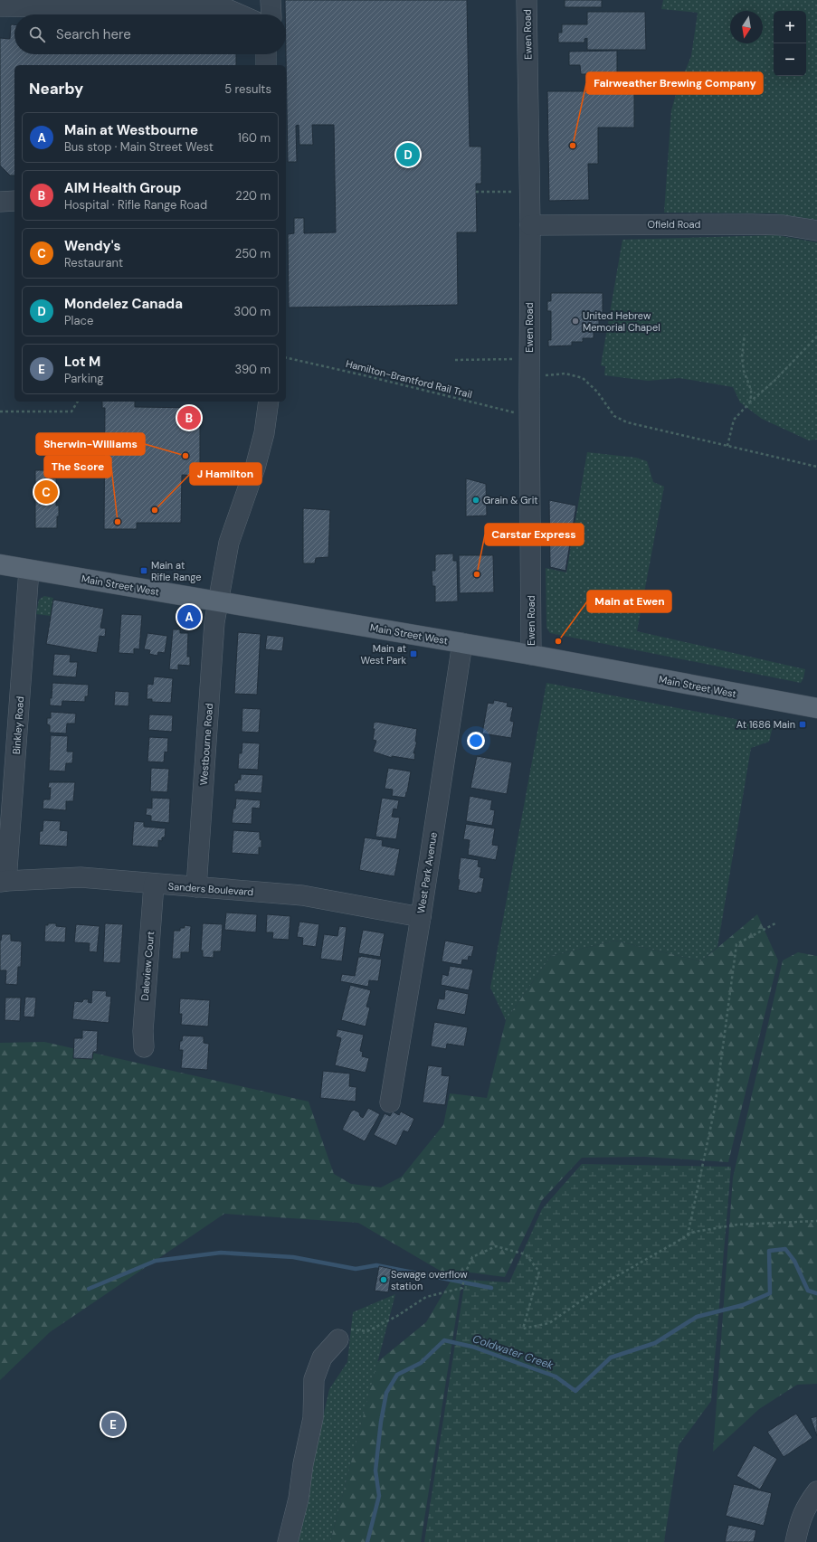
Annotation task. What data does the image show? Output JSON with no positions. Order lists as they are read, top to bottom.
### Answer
{
  "streets": {
    "main road": ["Main Street West"],
    "street": [
      "Ewen Road",
      "Ofield Road",
      "Binkley Road",
      "Westbourne Road",
      "West Park Avenue",
      "Sanders Boulevard",
      "Daleview Court"
    ],
    "path": ["Hamilton-Brantford Rail Trail"]
  },
  "crossings": [
    ["Ewen Road", "Ofield Road"],
    ["Ewen Road", "Hamilton-Brantford Rail Trail"],
    ["Ewen Road", "Main Street West"],
    ["Main Street West", "Binkley Road"],
    ["Main Street West", "Westbourne Road"],
    ["Main Street West", "West Park Avenue"],
    ["Binkley Road", "Sanders Boulevard"],
    ["Westbourne Road", "Sanders Boulevard"],
    ["West Park Avenue", "Sanders Boulevard"],
    ["Sanders Boulevard", "Daleview Court"]
  ],
  "water": ["Coldwater Creek"],
  "places": {
    "other": [
      "Fairweather Brewing Company",
      "United Hebrew Memorial Chapel",
      "Sherwin-Williams",
      "Grain & Grit",
      "J Hamilton",
      "The Score",
      "Carstar Express",
      "Main at Ewen",
      "Sewage overflow station"
    ],
    "transit": ["Main at Rifle Range", "Main at West Park", "At 1686 Main"]
  },
  "north": "bottom",
  "page": {
    "map_buttons": ["+", "−"],
    "search": "Search here",
    "heading": ["Nearby", "5 results"],
    "list": [
      {
        "mark": "A",
        "name": "Main at Westbourne",
        "note": "Bus stop · Main Street West",
        "value": "160 m"
      },
      {
        "mark": "B",
        "name": "AIM Health Group",
        "note": "Hospital · Rifle Range Road",
        "value": "220 m"
      },
      {
        "mark": "C",
        "name": "Wendy's",
        "note": "Restaurant",
        "value": "250 m"
      },
      {
        "mark": "D",
        "name": "Mondelez Canada",
        "note": "Place",
        "value": "300 m"
      },
      {
        "mark": "E",
        "name": "Lot M",
        "note": "Parking",
        "value": "390 m"
      }
    ],
    "pins": [
      "D",
      "B",
      "C",
      "A",
      "E"
    ]
  }
}
